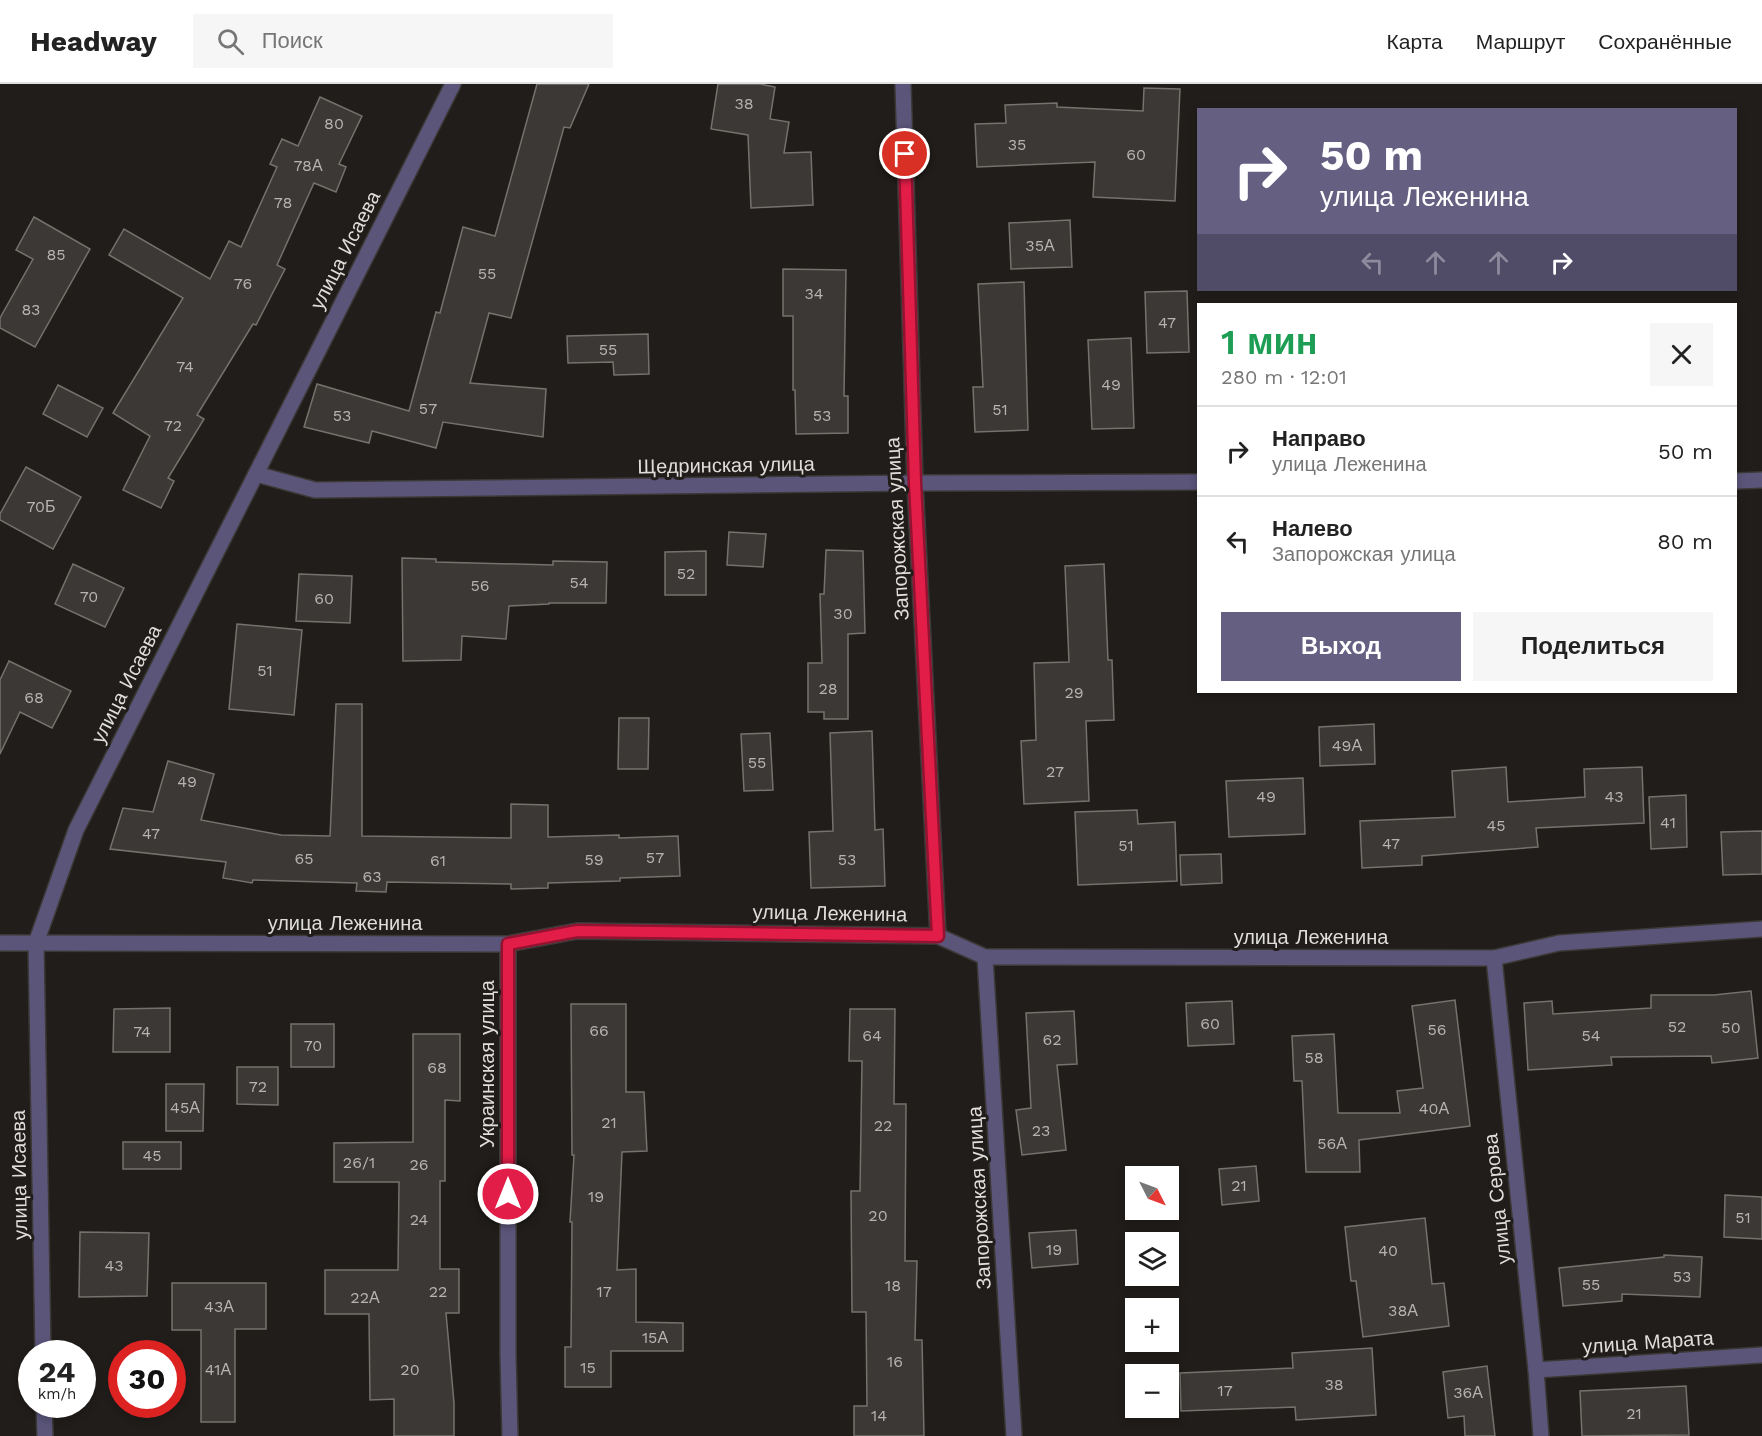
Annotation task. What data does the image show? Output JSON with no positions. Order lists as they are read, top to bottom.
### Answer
{
  "streets": {
    "street": [
      "улица Исаева",
      "Щедринская улица",
      "Запорожская улица",
      "улица Леженина",
      "Украинская улица",
      "улица Серова",
      "улица Марата"
    ]
  },
  "crossings": [
    ["улица Исаева", "Щедринская улица"],
    ["улица Исаева", "улица Леженина"],
    ["Щедринская улица", "Запорожская улица"],
    ["Запорожская улица", "улица Леженина"],
    ["улица Леженина", "Украинская улица"],
    ["улица Леженина", "улица Серова"],
    ["улица Серова", "улица Марата"]
  ],
  "house_numbers": [
    "38",
    "80",
    "35",
    "60",
    "78А",
    "78",
    "35А",
    "85",
    "55",
    "76",
    "34",
    "83",
    "47",
    "55",
    "74",
    "49",
    "57",
    "51",
    "53",
    "53",
    "72",
    "70Б",
    "52",
    "54",
    "56",
    "70",
    "60",
    "30",
    "51",
    "28",
    "29",
    "68",
    "49А",
    "55",
    "27",
    "49",
    "49",
    "43",
    "41",
    "45",
    "47",
    "47",
    "51",
    "57",
    "65",
    "59",
    "53",
    "61",
    "63",
    "60",
    "52",
    "50",
    "56",
    "66",
    "74",
    "64",
    "54",
    "62",
    "70",
    "58",
    "68",
    "72",
    "45А",
    "40А",
    "21",
    "22",
    "23",
    "56А",
    "45",
    "26/1",
    "26",
    "21",
    "19",
    "20",
    "51",
    "24",
    "19",
    "40",
    "43",
    "53",
    "55",
    "18",
    "22",
    "17",
    "22А",
    "43А",
    "38А",
    "15А",
    "16",
    "15",
    "41А",
    "20",
    "38",
    "17",
    "36А",
    "21",
    "14"
  ],
  "north": "bottom right",
  "page": {
    "header": "Headway",
    "search": "Поиск",
    "nav": ["Карта", "Маршрут", "Сохранённые"],
    "turn": ["50 m", "улица Леженина"],
    "heading": ["1 мин", "280 m · 12:01"],
    "list": [
      {
        "name": "Направо",
        "note": "улица Леженина",
        "value": "50 m"
      },
      {
        "name": "Налево",
        "note": "Запорожская улица",
        "value": "80 m"
      }
    ],
    "buttons": ["Выход", "Поделиться"],
    "map_buttons": ["+", "−"],
    "speed": "24 km/h",
    "limit": "30"
  }
}
